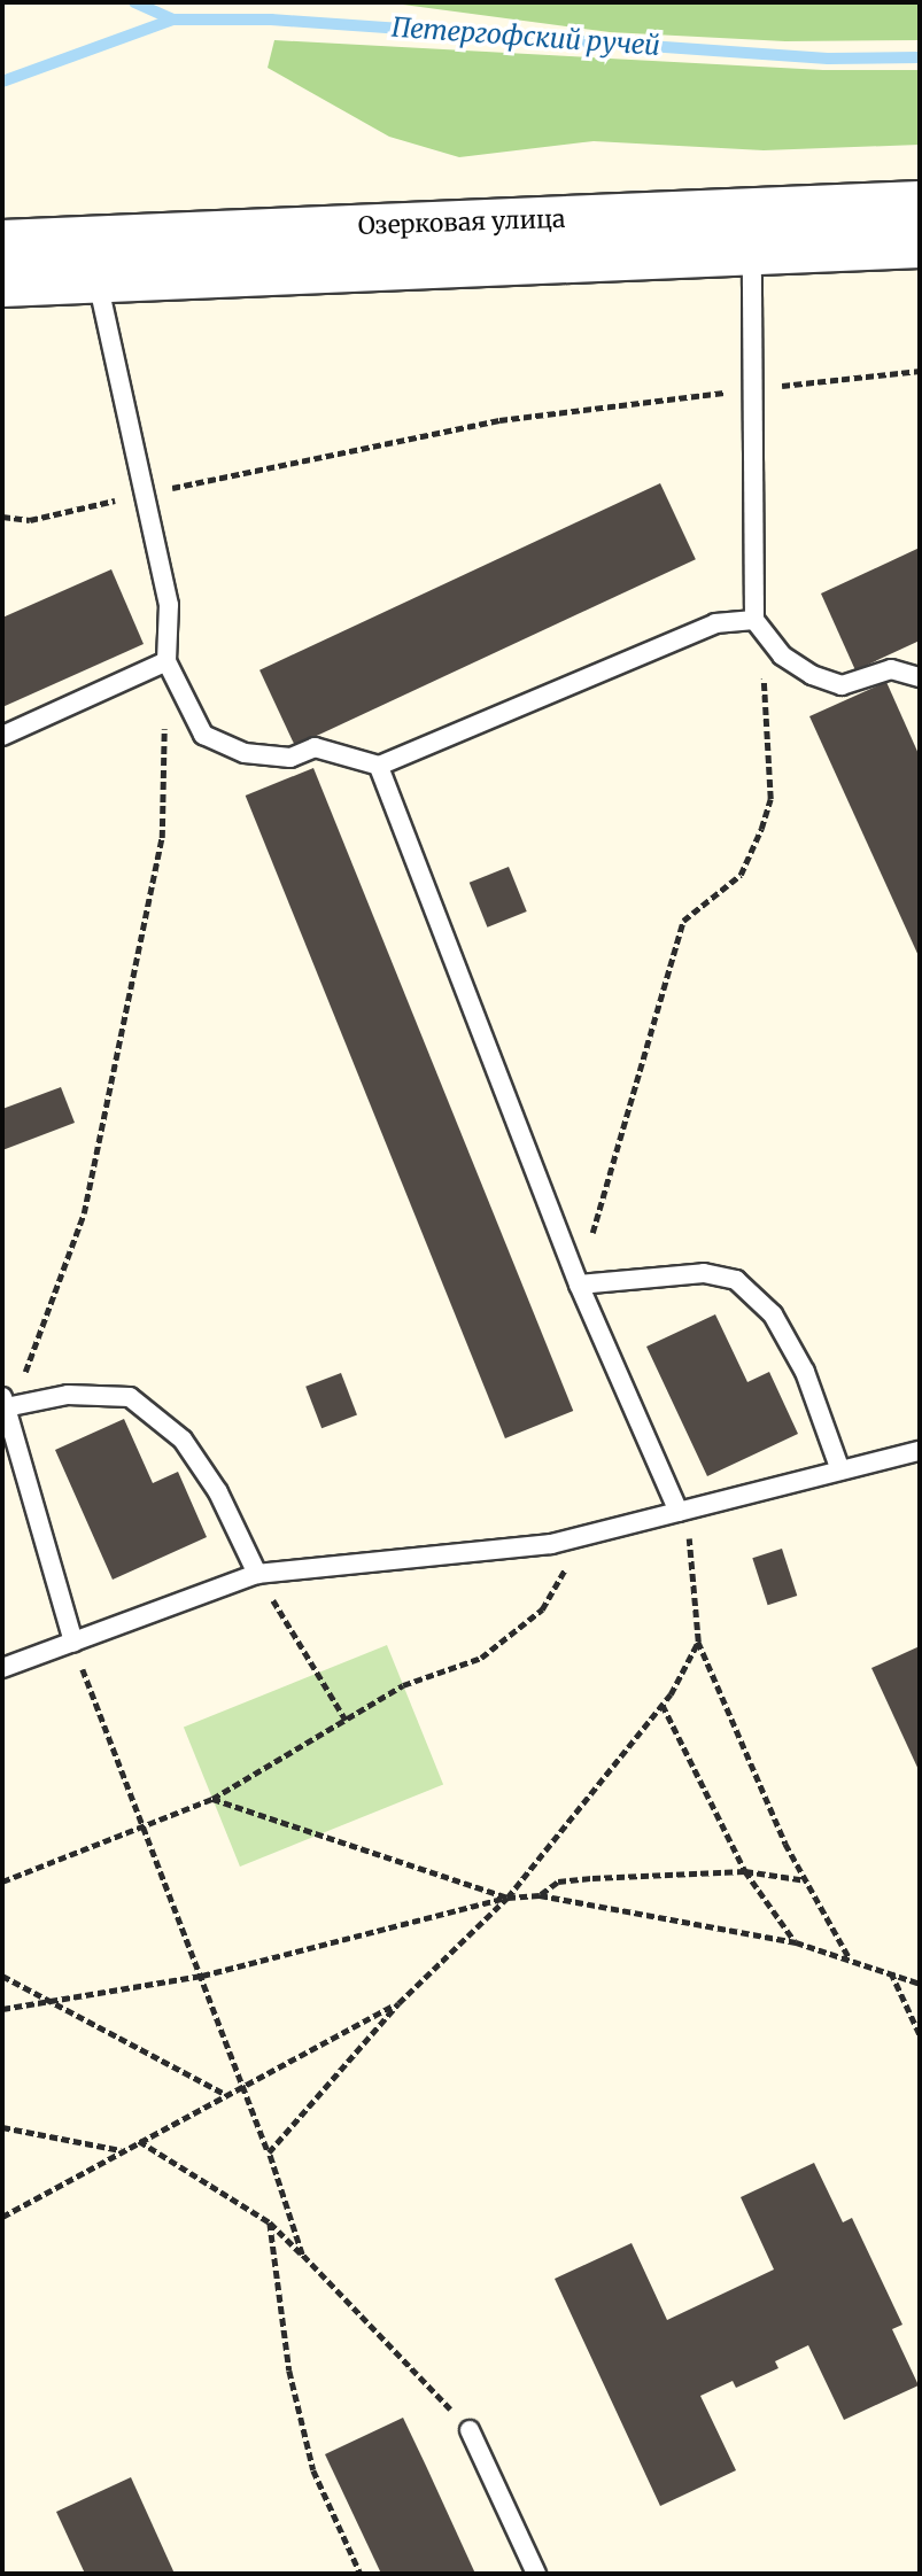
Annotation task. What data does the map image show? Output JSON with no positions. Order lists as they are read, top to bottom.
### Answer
{
  "streets": {
    "street": ["Озерковая улица"]
  },
  "water": ["Петергофский ручей"]
}
